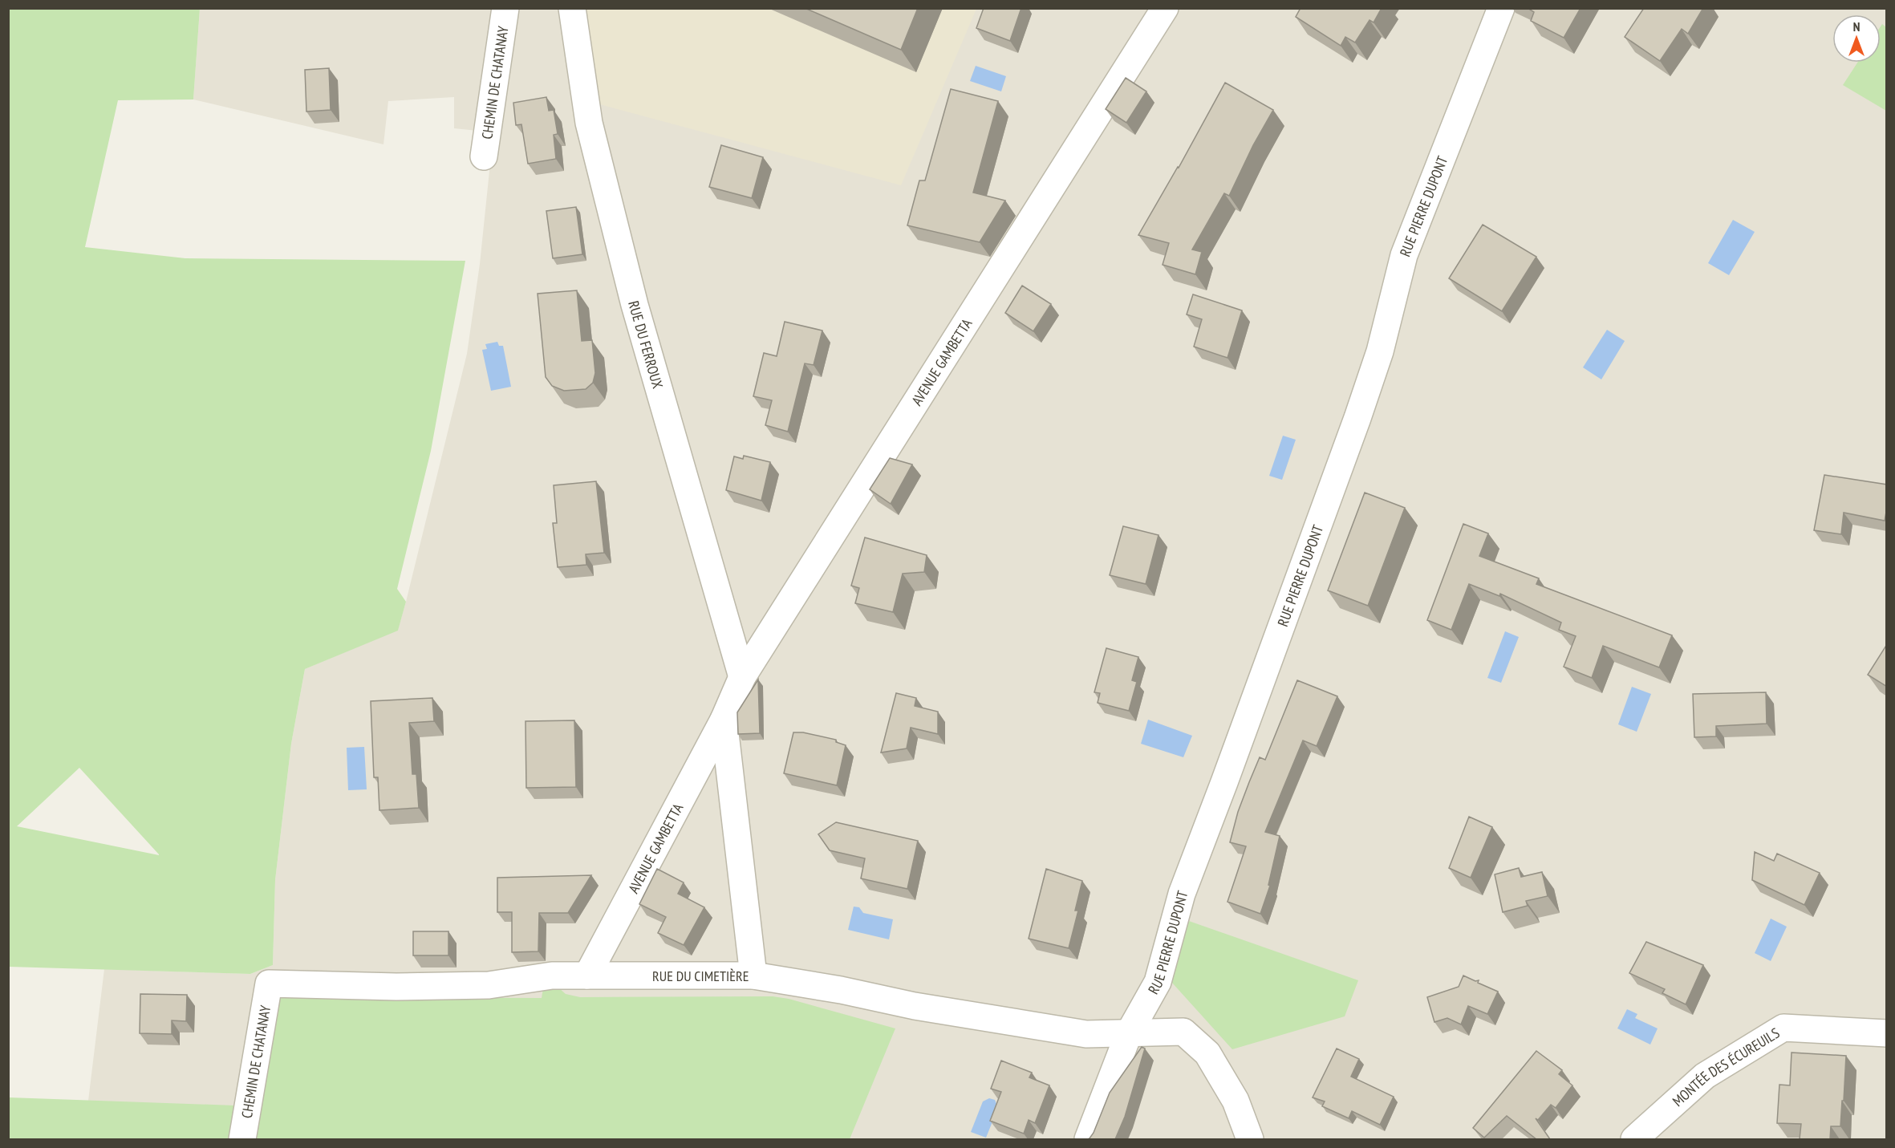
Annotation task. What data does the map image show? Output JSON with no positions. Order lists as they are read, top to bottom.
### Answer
{
  "streets": {
    "street": [
      "CHEMIN DE CHATANAY",
      "RUE PIERRE DUPONT",
      "RUE DU FERROUX",
      "AVENUE GAMBETTA",
      "RUE DU CIMETIÈRE",
      "MONTÉE DES ÉCUREUILS"
    ]
  },
  "crossings": [
    ["CHEMIN DE CHATANAY", "RUE DU CIMETIÈRE"],
    ["RUE PIERRE DUPONT", "RUE DU CIMETIÈRE"],
    ["RUE DU FERROUX", "AVENUE GAMBETTA"],
    ["AVENUE GAMBETTA", "RUE DU CIMETIÈRE"]
  ],
  "north": "top"
}
